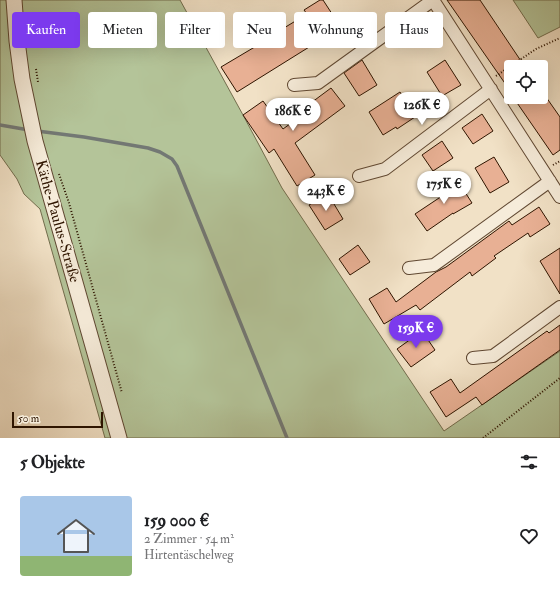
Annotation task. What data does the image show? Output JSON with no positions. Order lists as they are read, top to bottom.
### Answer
{
  "streets": {
    "street": ["Käthe-Paulus-Straße"]
  },
  "scale_bar": "50 m",
  "page": {
    "chip": [
      "Kaufen",
      "Mieten",
      "Filter",
      "Neu",
      "Wohnung",
      "Haus"
    ],
    "price": [
      "126K €",
      "186K €",
      "175K €",
      "243K €",
      "159K €"
    ],
    "scale": "50 m",
    "heading": "5 Objekte",
    "list": [
      {
        "name": "159 000 €",
        "note": "2 Zimmer · 54 m² · Hirtentäschelweg"
      }
    ]
  }
}
